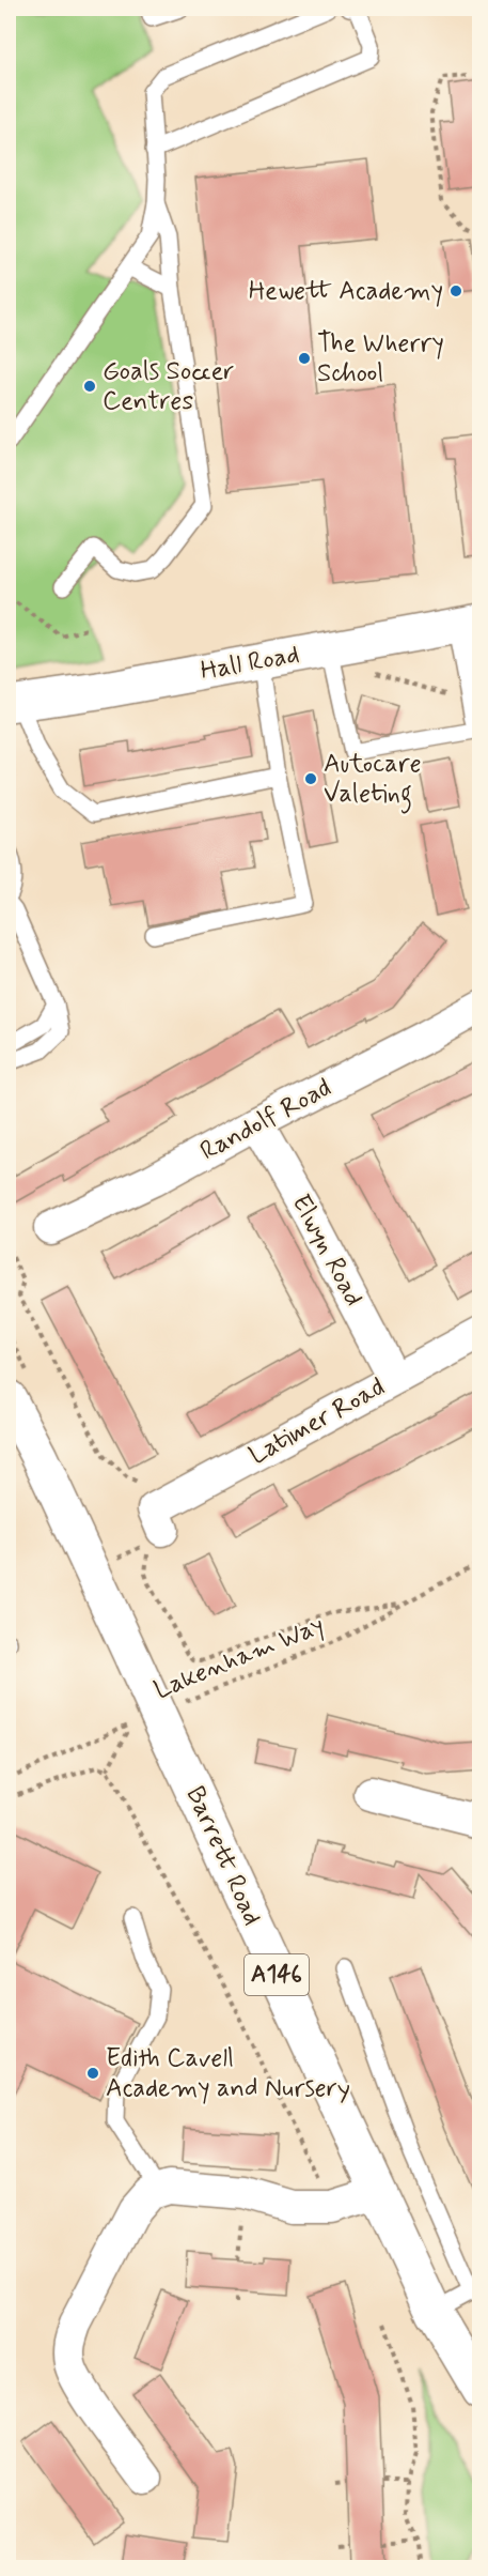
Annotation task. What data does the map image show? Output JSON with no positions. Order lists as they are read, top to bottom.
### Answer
{
  "streets": {
    "main road": ["Hall Road", "Barrett Road", "A146"],
    "street": ["Randolf Road", "Elwyn Road", "Latimer Road"],
    "path": ["Lakenham Way"]
  },
  "crossings": [
    ["Randolf Road", "Elwyn Road"],
    ["Elwyn Road", "Latimer Road"]
  ],
  "places": [
    "Hewett Academy",
    "The Wherry School",
    "Goals Soccer Centres",
    "Autocare Valeting",
    "Edith Cavell Academy and Nursery"
  ]
}
